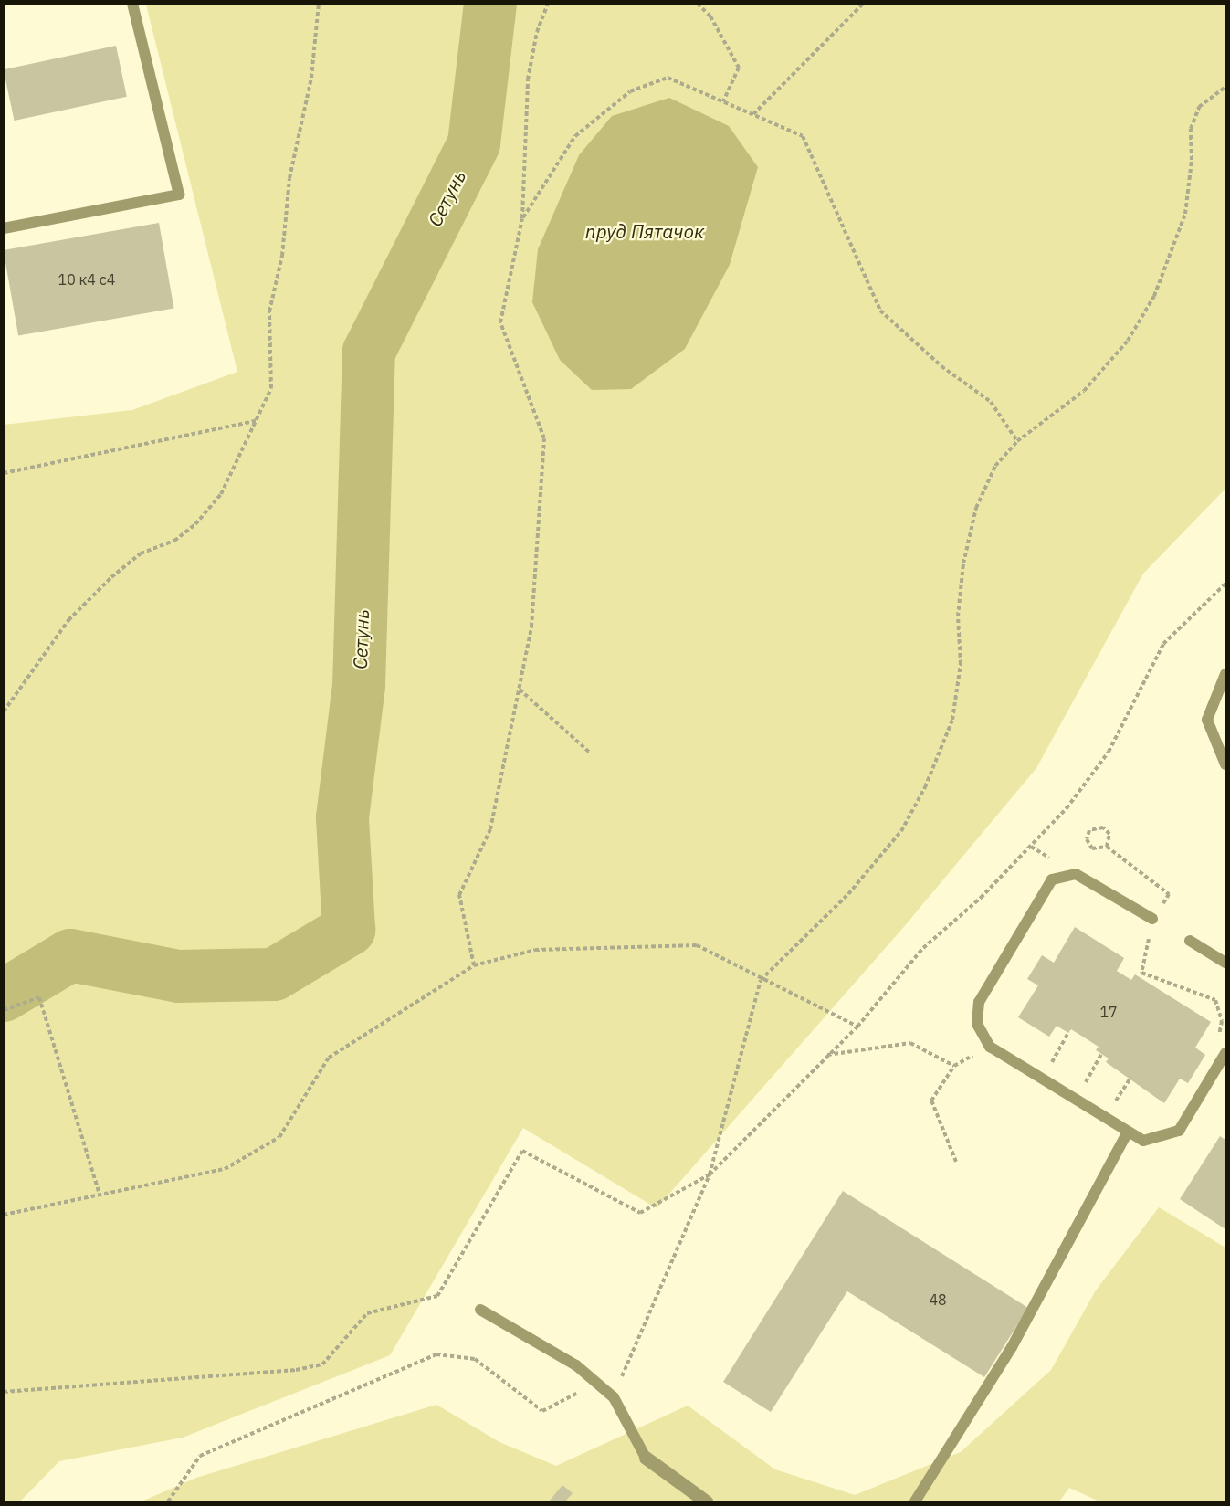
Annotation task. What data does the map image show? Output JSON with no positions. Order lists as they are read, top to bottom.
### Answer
{
  "water": ["Сетунь", "пруд Пятачок"],
  "house_numbers": ["10 к4 с4", "17", "48"]
}
